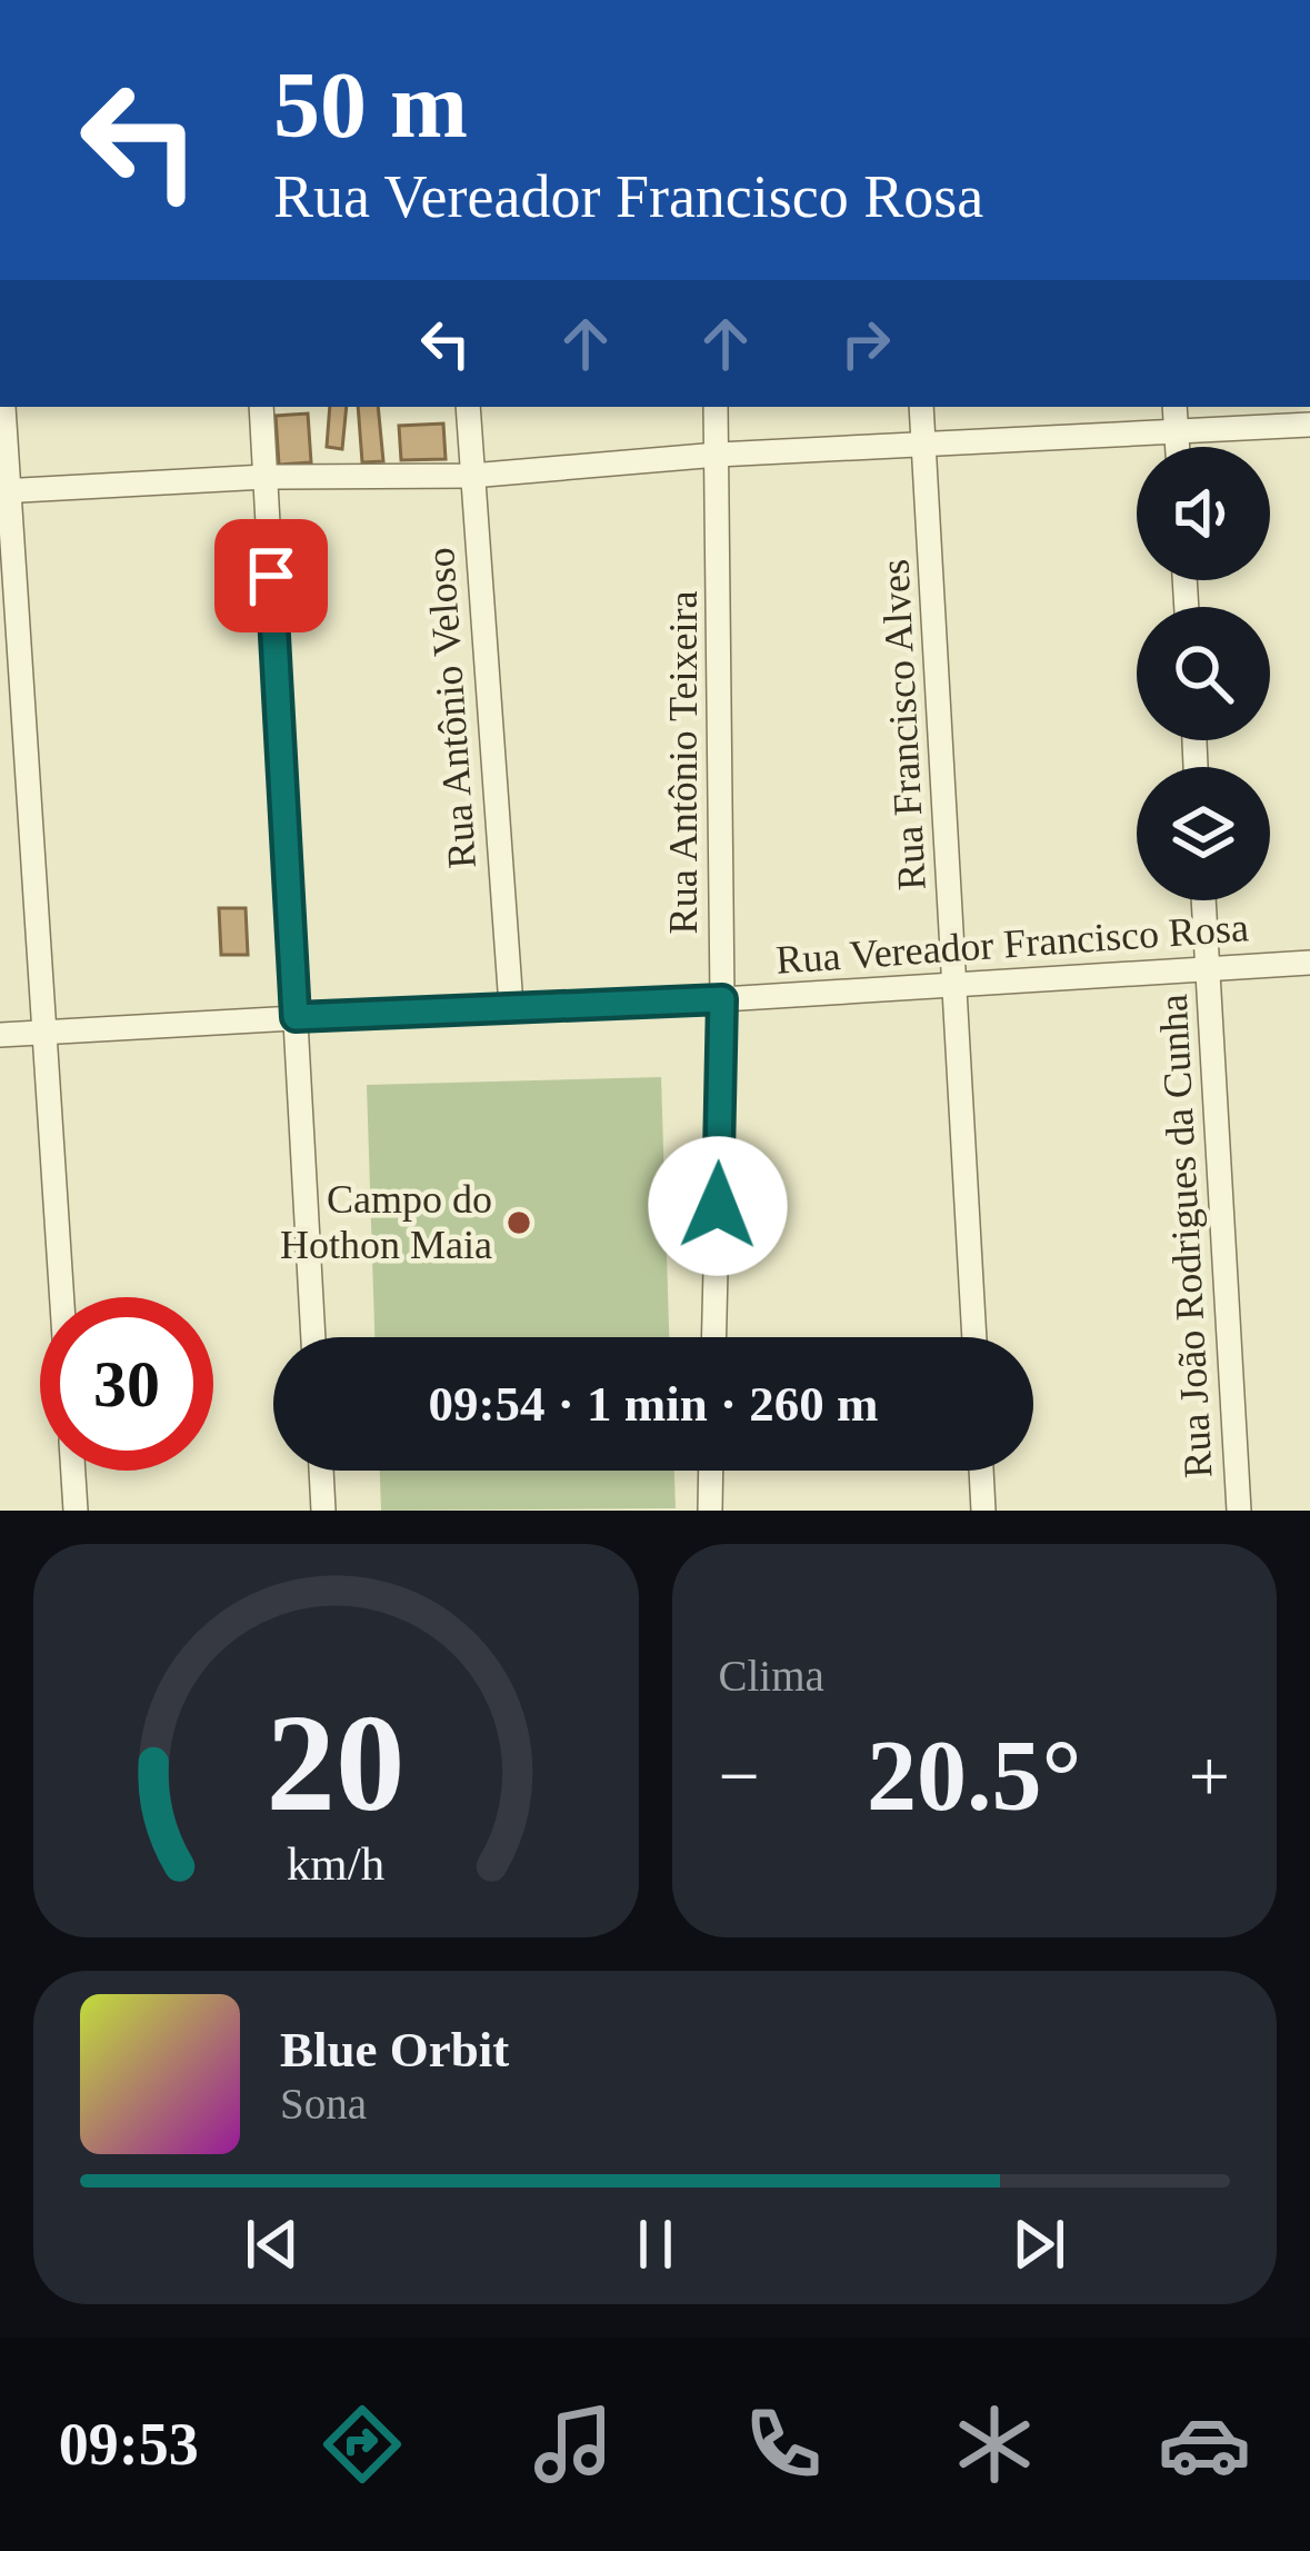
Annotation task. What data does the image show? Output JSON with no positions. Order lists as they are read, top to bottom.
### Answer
{
  "streets": {
    "street": [
      "Rua Antônio Veloso",
      "Rua Francisco Alves",
      "Rua Antônio Teixeira",
      "Rua Vereador Francisco Rosa",
      "Rua João Rodrigues da Cunha"
    ]
  },
  "crossings": [
    ["Rua Antônio Veloso", "Rua Vereador Francisco Rosa"],
    ["Rua Francisco Alves", "Rua Vereador Francisco Rosa"],
    ["Rua Antônio Teixeira", "Rua Vereador Francisco Rosa"],
    ["Rua Vereador Francisco Rosa", "Rua João Rodrigues da Cunha"]
  ],
  "places": ["Campo do Hothon Maia"],
  "page": {
    "turn": ["50 m", "Rua Vereador Francisco Rosa"],
    "limit": "30",
    "trip": "09:54 · 1 min · 260 m",
    "tile": "Clima",
    "heat": ["−", "20.5°", "+"],
    "song": ["Blue Orbit", "Sona"],
    "tabs": "09:53",
    "gauge": ["20", "km/h"]
  }
}
